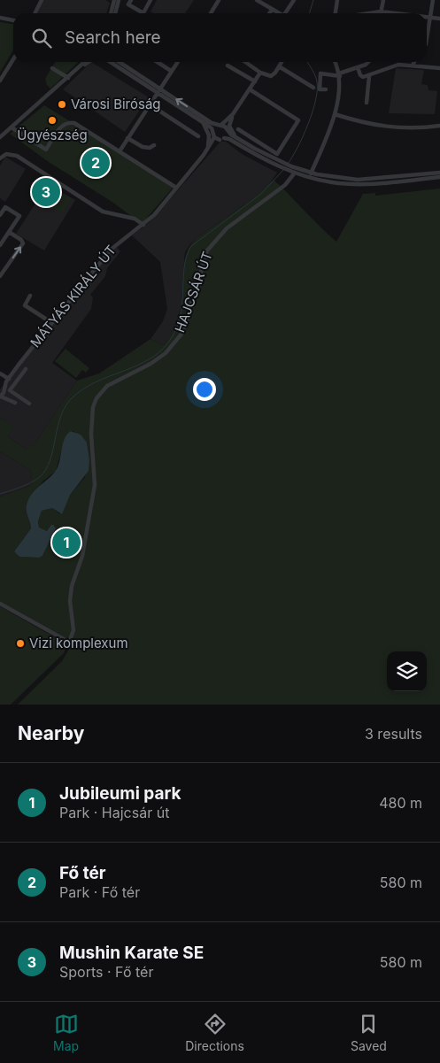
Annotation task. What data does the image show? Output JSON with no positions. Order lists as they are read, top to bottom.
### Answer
{
  "streets": {
    "street": ["HAJCSÁR ÚT", "MÁTYÁS KIRÁLY ÚT"]
  },
  "places": ["Városi Biróság", "Ügyészség", "Vizi komplexum"],
  "page": {
    "search": "Search here",
    "pins": ["2", "3", "1"],
    "heading": ["Nearby", "3 results"],
    "list": [
      {
        "mark": "1",
        "name": "Jubileumi park",
        "note": "Park · Hajcsár út",
        "value": "480 m"
      },
      {
        "mark": "2",
        "name": "Fő tér",
        "note": "Park · Fő tér",
        "value": "580 m"
      },
      {
        "mark": "3",
        "name": "Mushin Karate SE",
        "note": "Sports · Fő tér",
        "value": "580 m"
      }
    ],
    "nav": ["Map", "Directions", "Saved"]
  }
}
